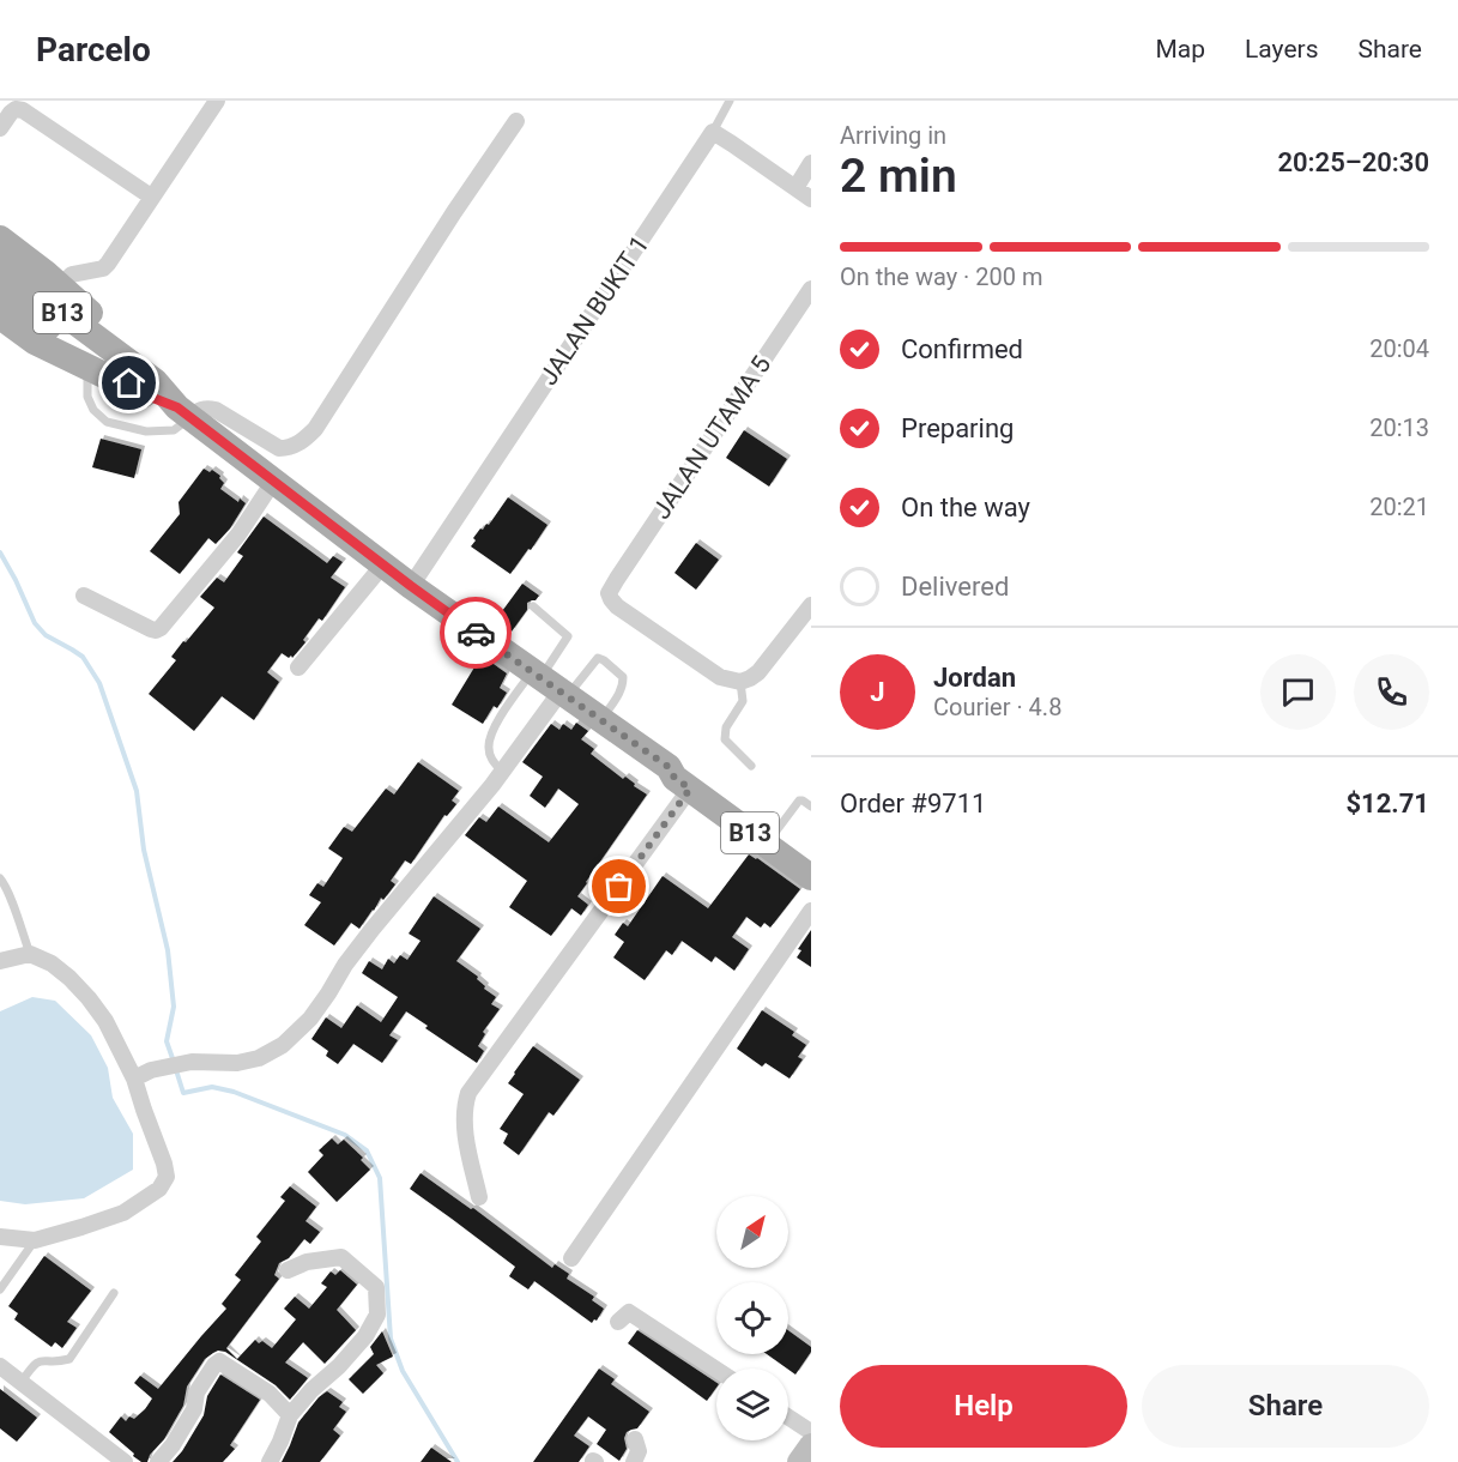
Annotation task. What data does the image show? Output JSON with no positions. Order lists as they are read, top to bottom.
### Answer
{
  "streets": {
    "main road": ["B13"],
    "street": ["JALAN BUKIT 1", "JALAN UTAMA 5"]
  },
  "crossings": [
    ["JALAN BUKIT 1", "B13"]
  ],
  "north": "top right",
  "page": {
    "header": "Parcelo",
    "nav": ["Map", "Layers", "Share"],
    "heading": ["2 min", "Arriving in", "20:25–20:30"],
    "panel": [
      "Jordan",
      "Courier · 4.8",
      "Order #9711",
      "$12.71"
    ],
    "bar": "On the way · 200 m",
    "list": [
      ["Confirmed", "20:04"],
      ["Preparing", "20:13"],
      ["On the way", "20:21"],
      "Delivered"
    ],
    "round": "J",
    "buttons": ["Help", "Share"]
  }
}
